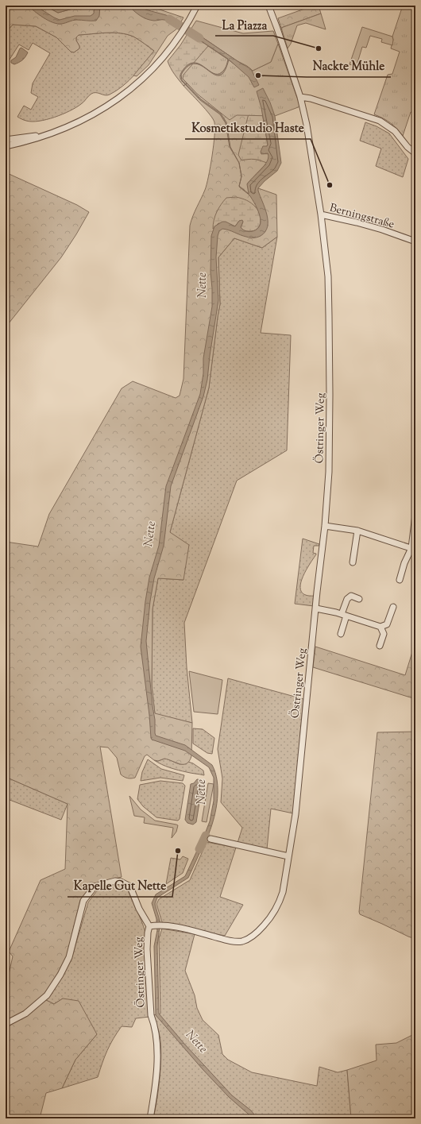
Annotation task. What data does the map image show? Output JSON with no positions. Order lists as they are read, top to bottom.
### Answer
{
  "streets": {
    "street": ["Berningstraße", "Östringer Weg"]
  },
  "crossings": [
    ["Berningstraße", "Östringer Weg"]
  ],
  "water": ["Nette"],
  "places": [
    "La Piazza",
    "Nackte Mühle",
    "Kosmetikstudio Haste",
    "Kapelle Gut Nette"
  ]
}
